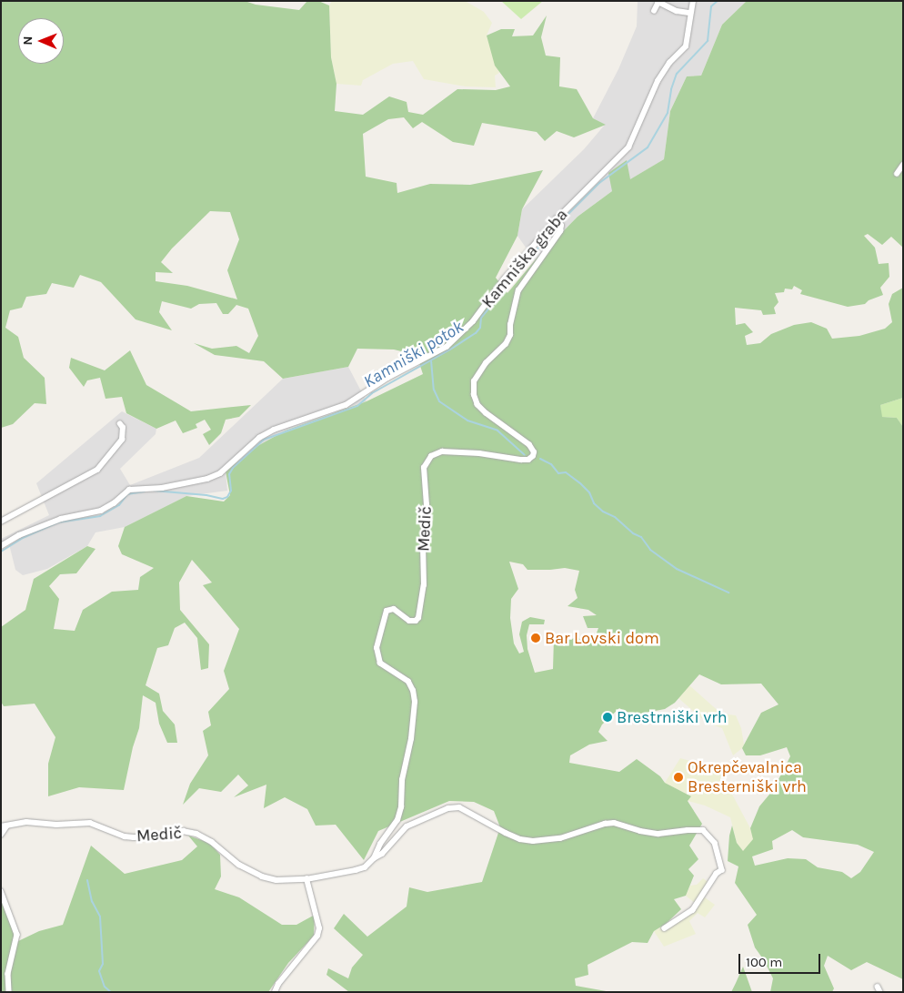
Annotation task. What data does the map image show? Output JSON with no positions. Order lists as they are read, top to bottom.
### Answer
{
  "streets": {
    "street": ["Kamniška graba", "Medič"]
  },
  "crossings": [
    ["Kamniška graba", "Medič"]
  ],
  "water": ["Kamniški potok"],
  "places": ["Bar Lovski dom", "Brestrniški vrh", "Okrepčevalnica Bresterniški vrh"],
  "scale_bar": "100 m",
  "north": "left"
}
